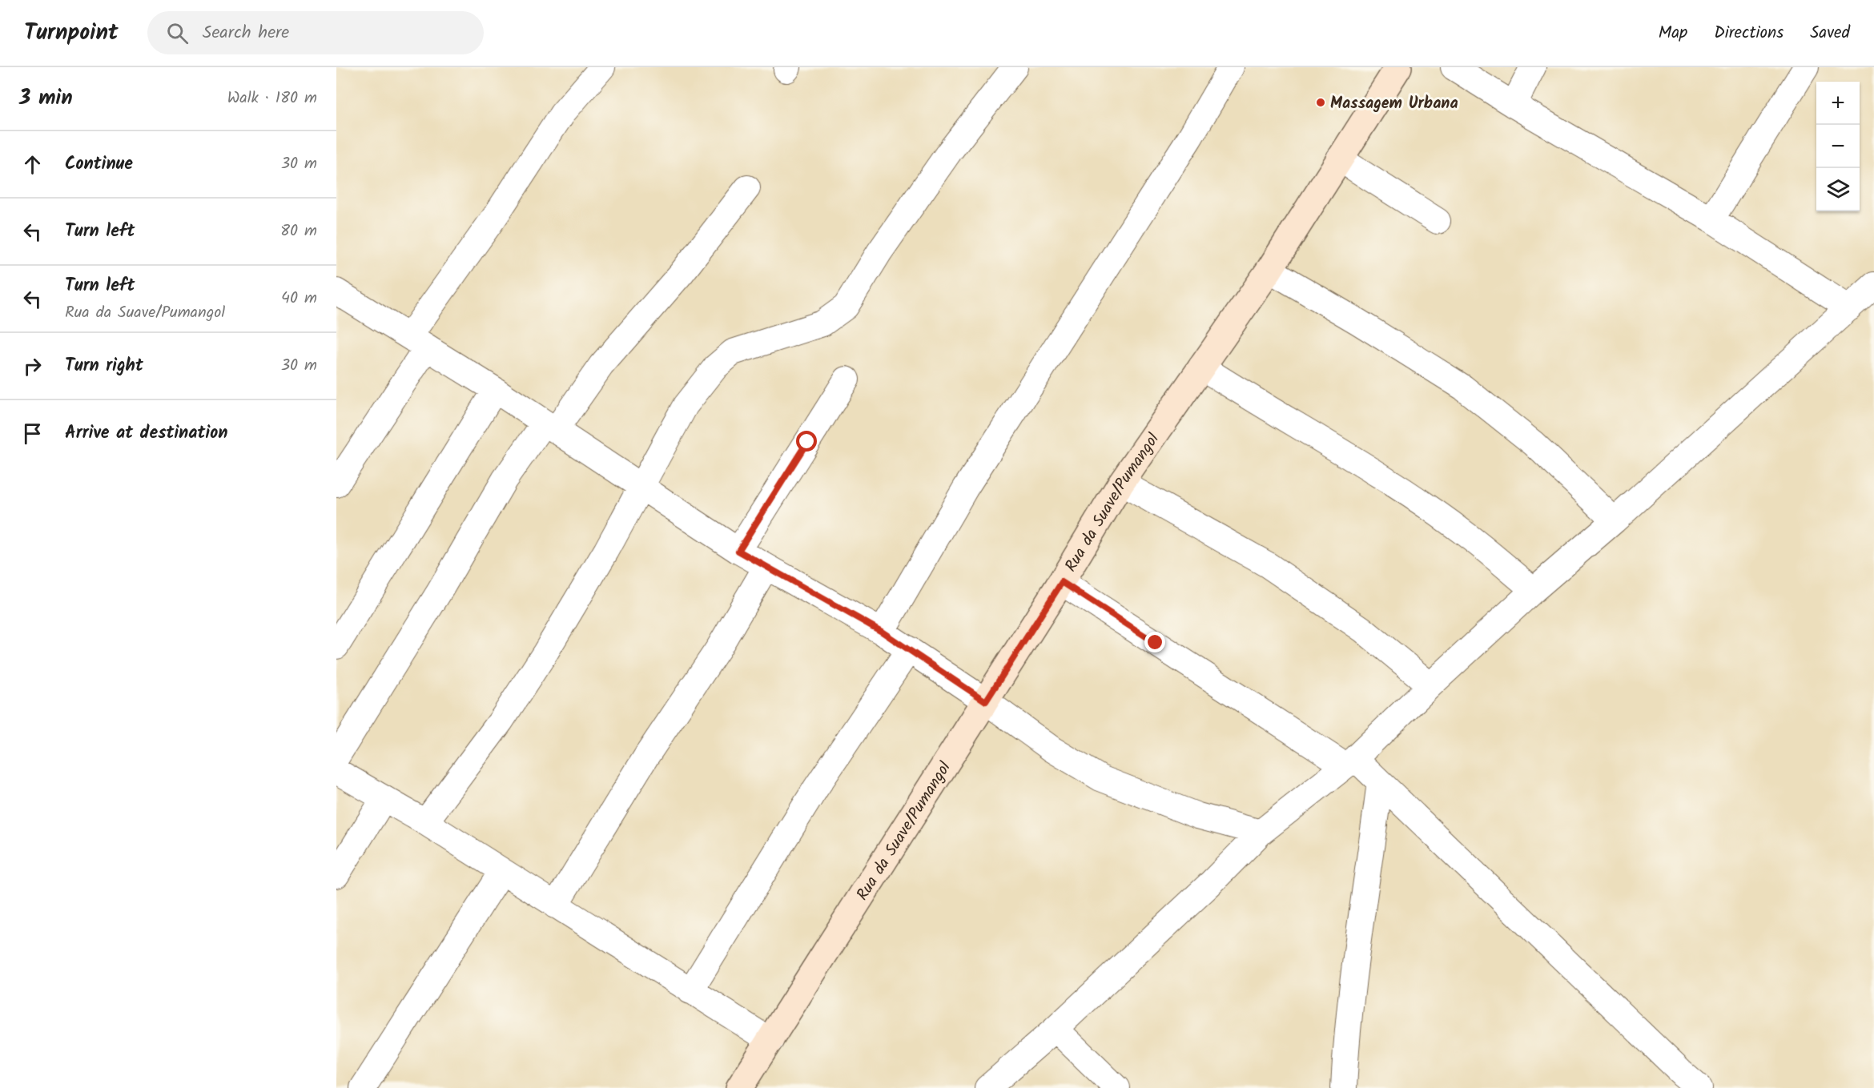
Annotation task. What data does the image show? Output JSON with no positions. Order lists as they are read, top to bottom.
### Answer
{
  "streets": {
    "street": ["Rua da Suave/Pumangol"]
  },
  "places": ["Massagem Urbana"],
  "page": {
    "header": "Turnpoint",
    "search": "Search here",
    "nav": ["Map", "Directions", "Saved"],
    "heading": ["3 min", "Walk · 180 m"],
    "map_buttons": ["+", "−"],
    "list": [
      ["Continue", "30 m"],
      ["Turn left", "80 m"],
      ["Turn left", "Rua da Suave/Pumangol", "40 m"],
      ["Turn right", "30 m"],
      "Arrive at destination"
    ]
  }
}
